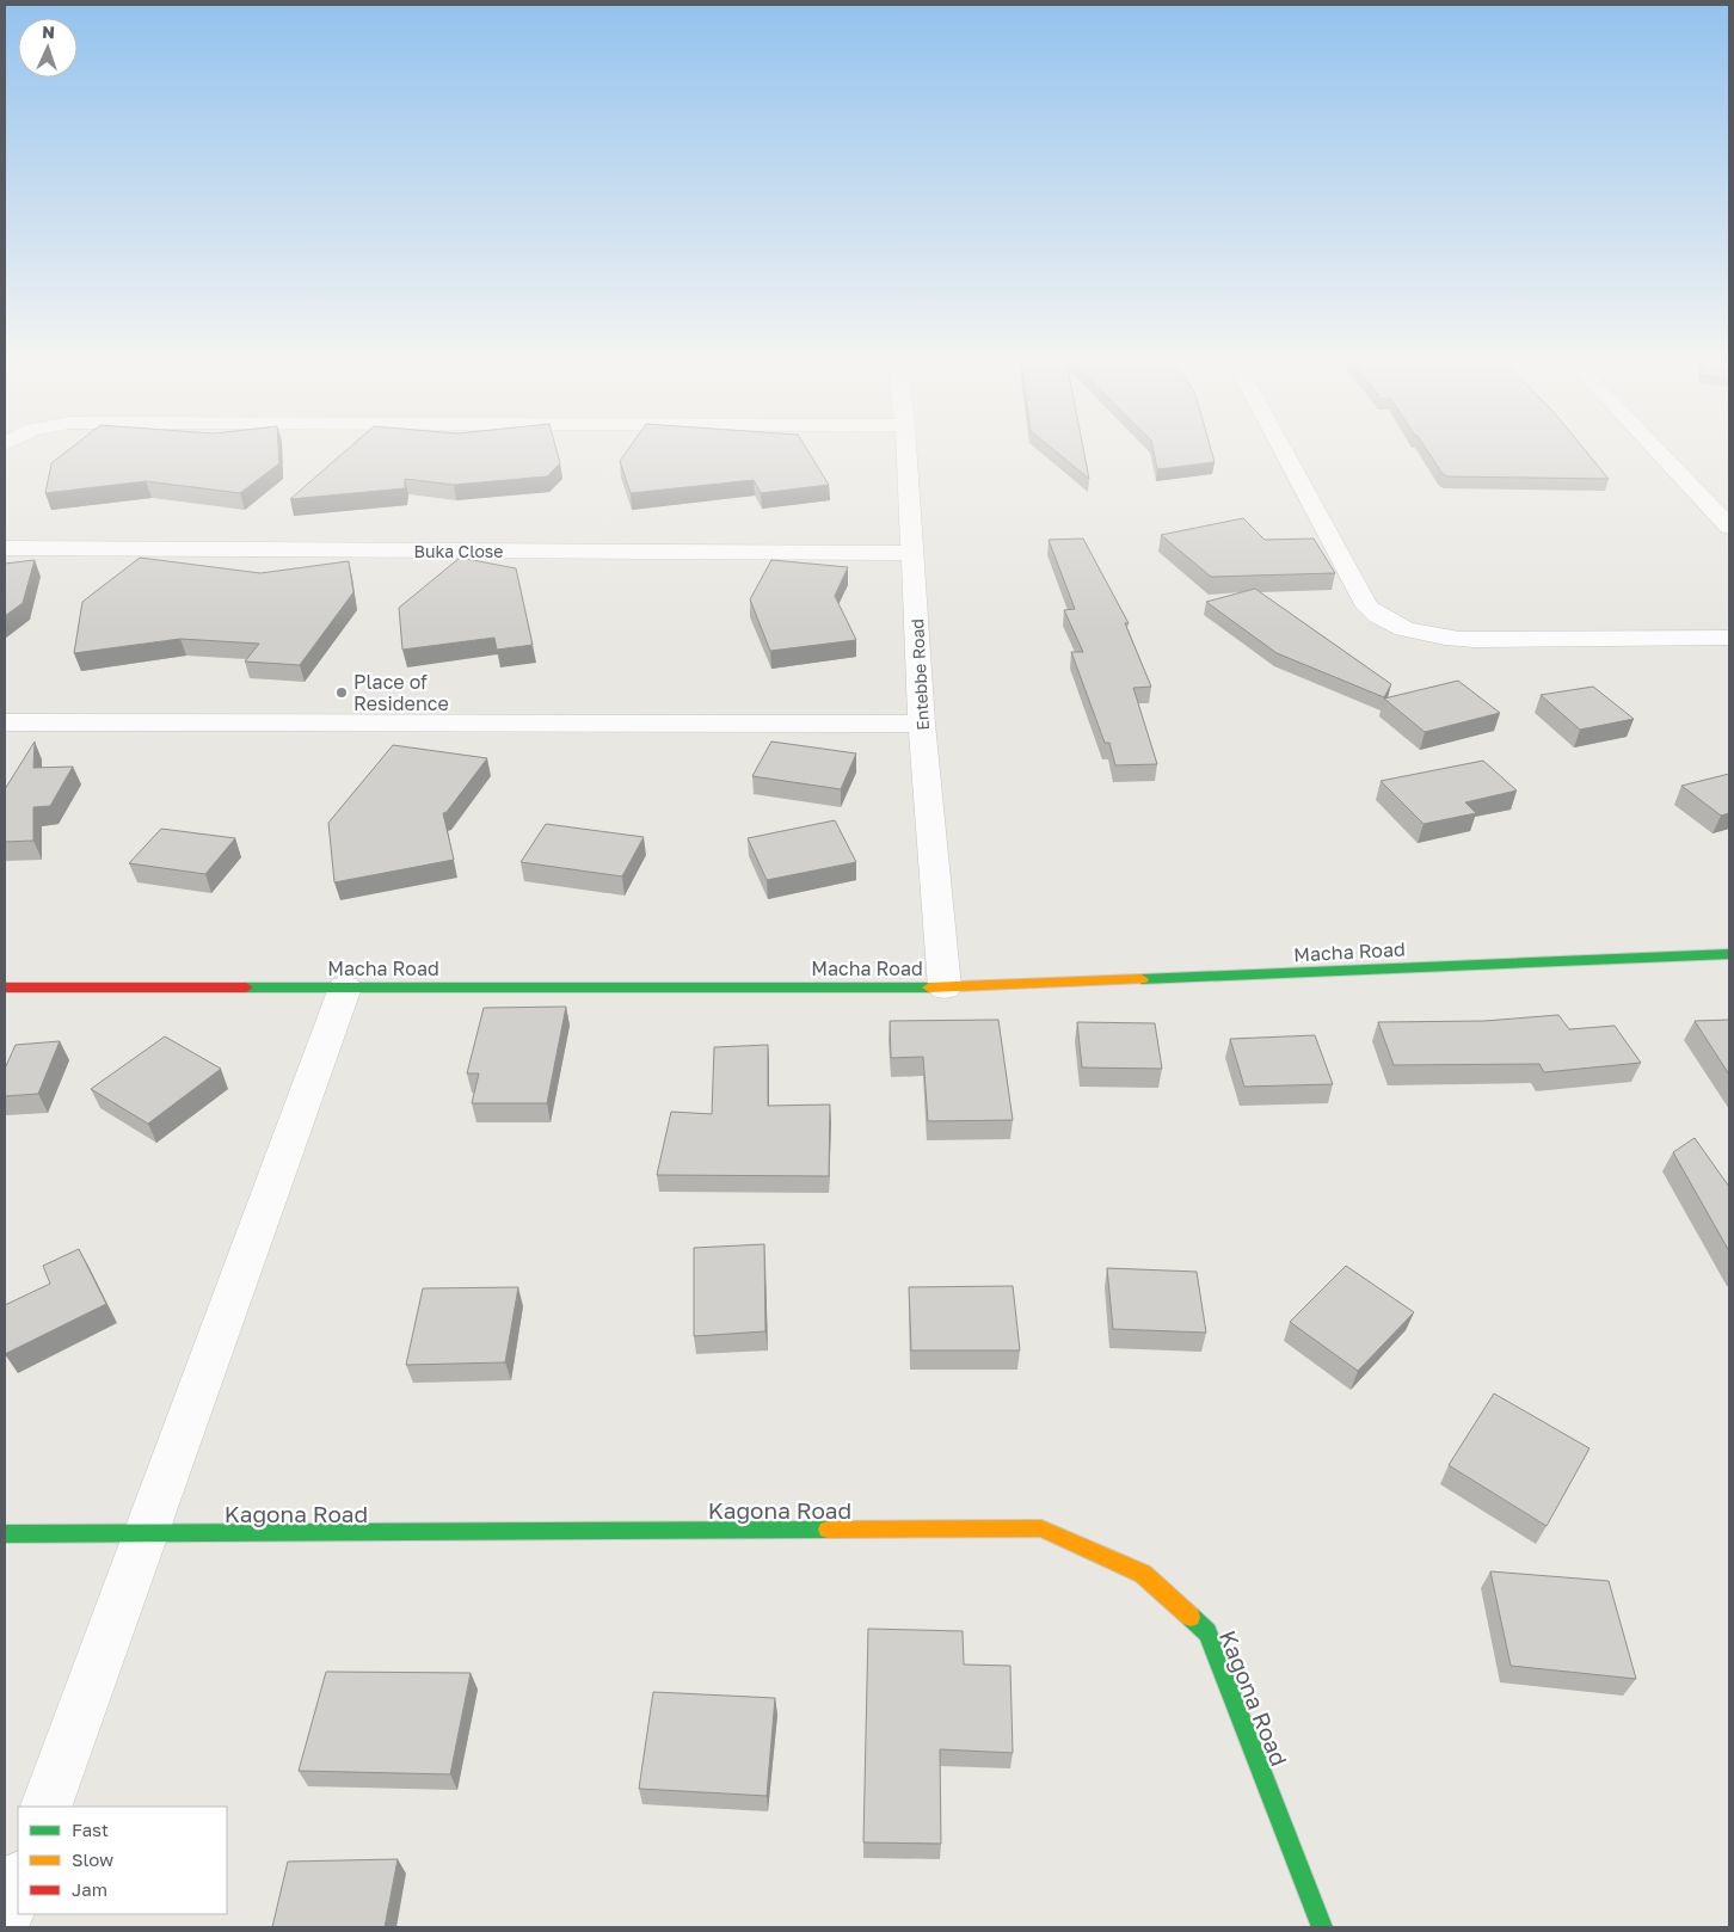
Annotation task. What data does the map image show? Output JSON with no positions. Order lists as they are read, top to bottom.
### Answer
{
  "streets": {
    "main road": ["Macha Road", "Kagona Road"],
    "street": ["Buka Close", "Entebbe Road"]
  },
  "crossings": [
    ["Buka Close", "Entebbe Road"],
    ["Entebbe Road", "Macha Road"]
  ],
  "places": ["Place of Residence"],
  "legend": ["Fast", "Slow", "Jam"],
  "north": "top"
}
